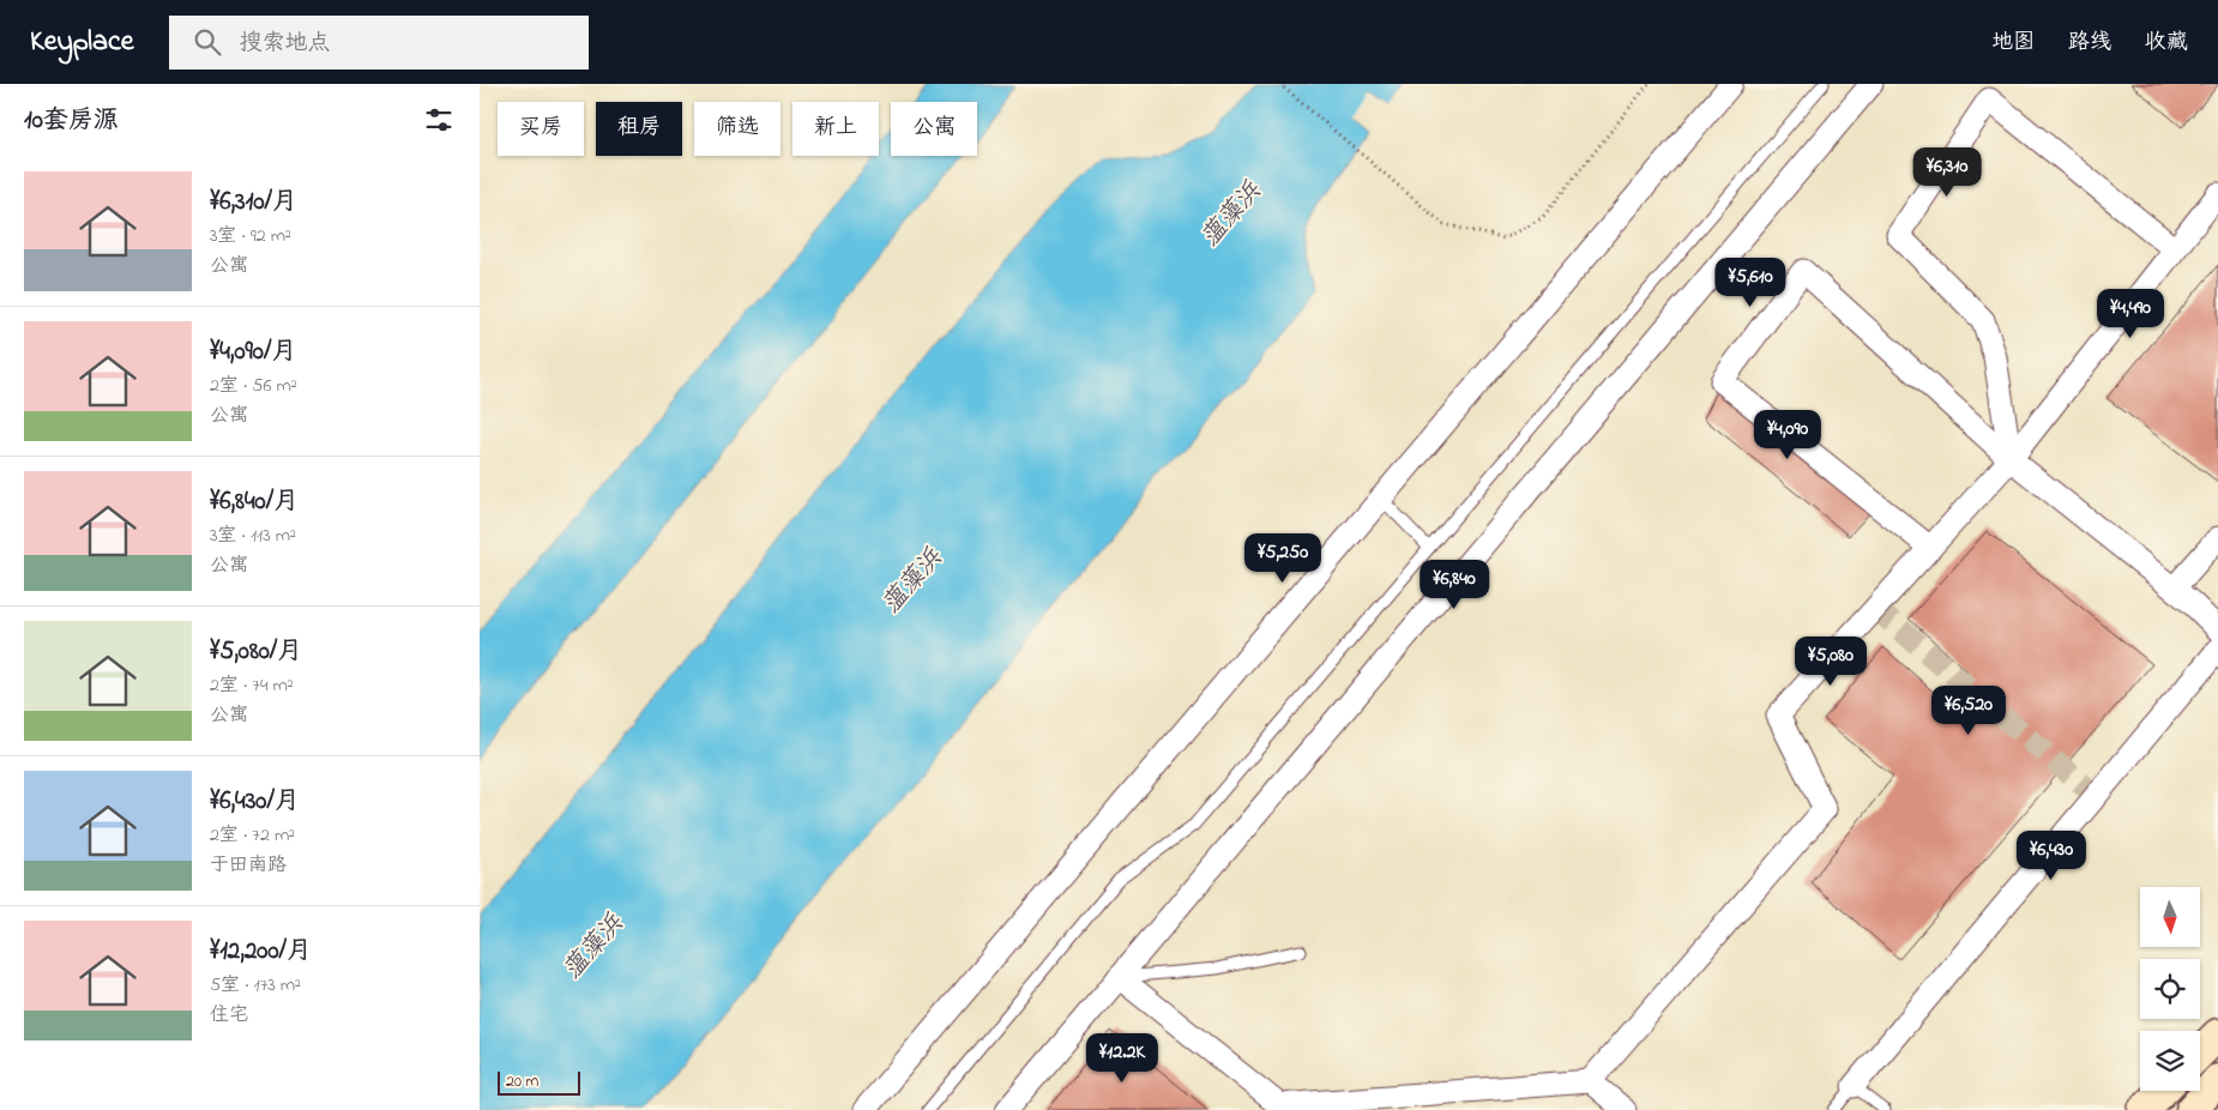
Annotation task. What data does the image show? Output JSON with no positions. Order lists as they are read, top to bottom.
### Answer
{
  "water": ["蕰藻浜"],
  "scale_bar": "20 m",
  "north": "bottom",
  "page": {
    "header": "Keyplace",
    "search": "搜索地点",
    "nav": ["地图", "路线", "收藏"],
    "heading": "10套房源",
    "chip": [
      "买房",
      "租房",
      "筛选",
      "新上",
      "公寓"
    ],
    "price": [
      "¥6,310",
      "¥5,610",
      "¥4,490",
      "¥4,090",
      "¥5,250",
      "¥6,840",
      "¥5,080",
      "¥6,520",
      "¥6,430",
      "¥12.2K"
    ],
    "list": [
      {
        "name": "¥6,310/月",
        "note": "3室 · 92 m² · 公寓"
      },
      {
        "name": "¥4,090/月",
        "note": "2室 · 56 m² · 公寓"
      },
      {
        "name": "¥6,840/月",
        "note": "3室 · 113 m² · 公寓"
      },
      {
        "name": "¥5,080/月",
        "note": "2室 · 74 m² · 公寓"
      },
      {
        "name": "¥6,430/月",
        "note": "2室 · 72 m² · 于田南路"
      },
      {
        "name": "¥12,200/月",
        "note": "5室 · 173 m² · 住宅"
      }
    ],
    "scale": "20 m"
  }
}
